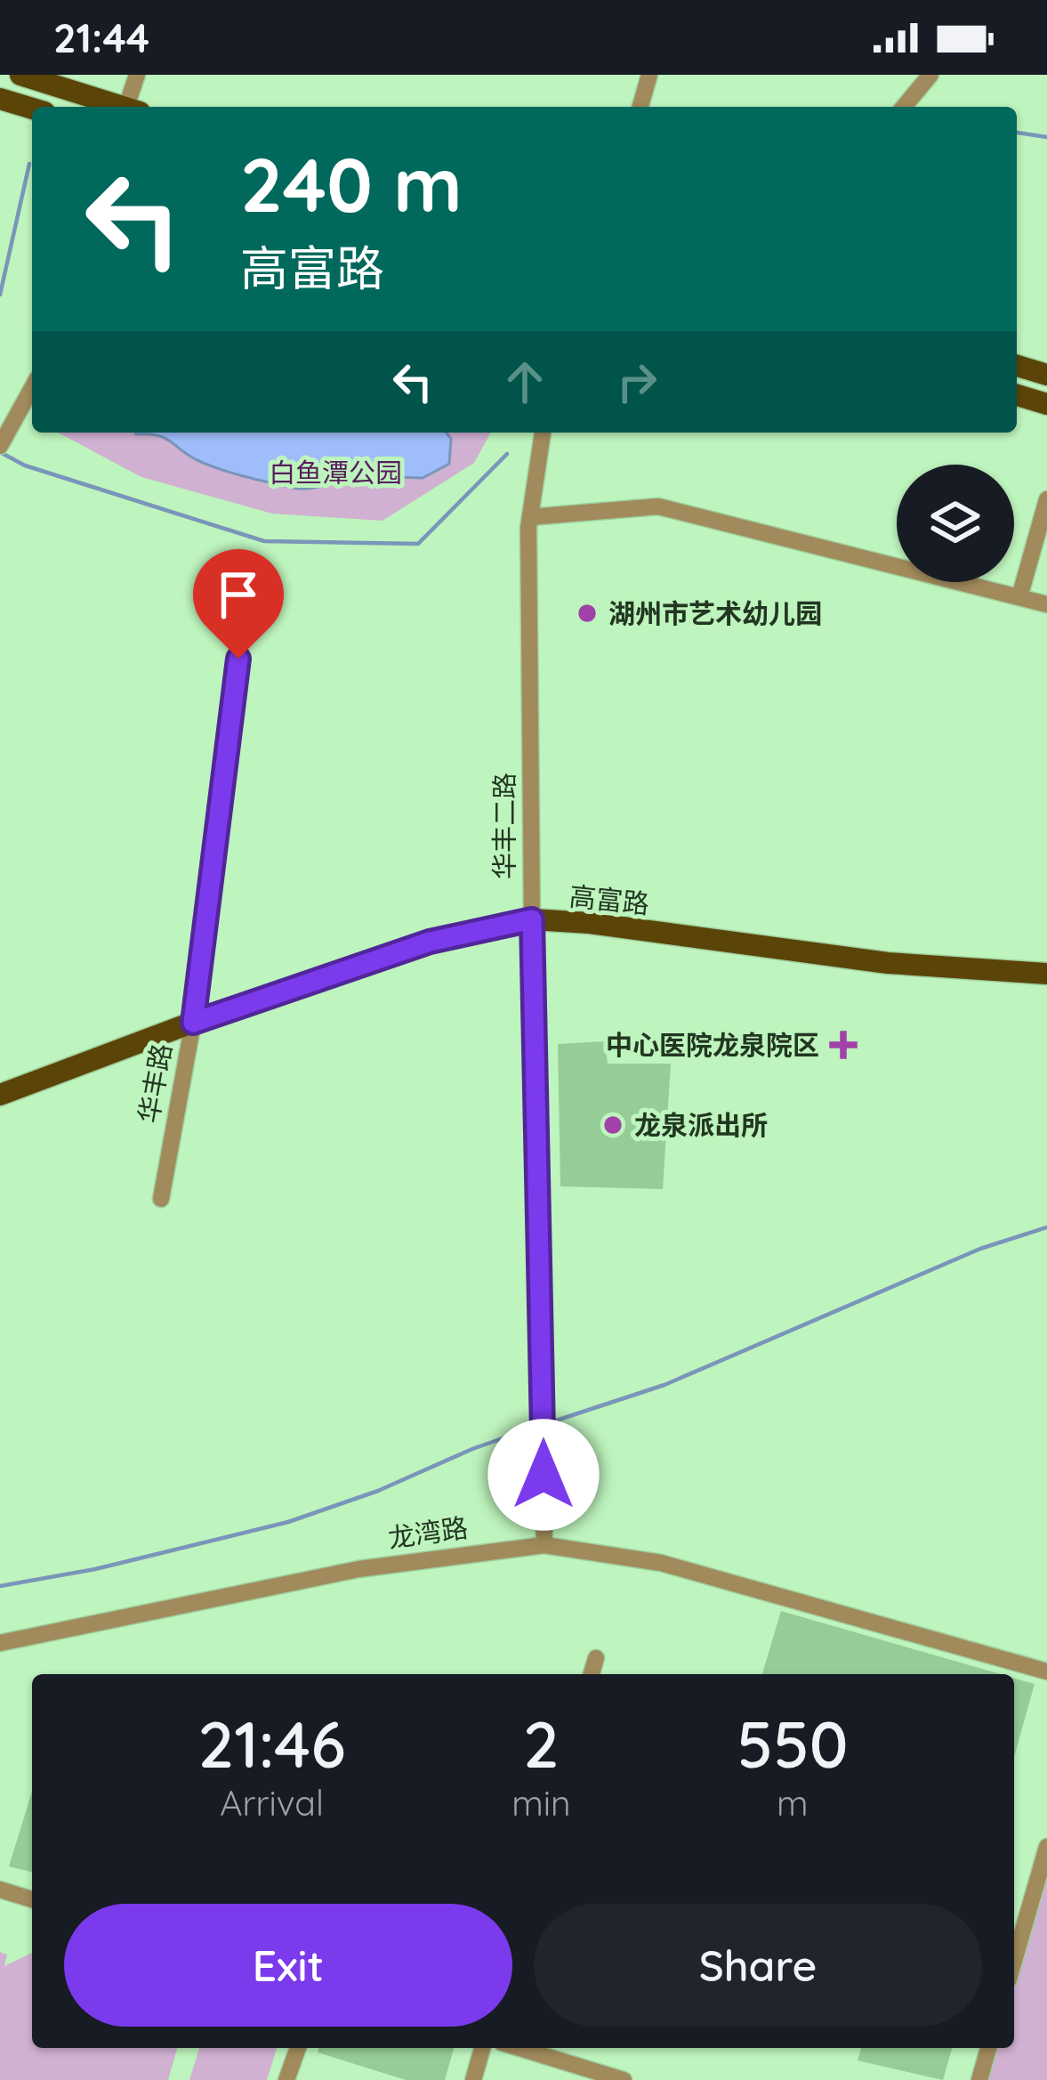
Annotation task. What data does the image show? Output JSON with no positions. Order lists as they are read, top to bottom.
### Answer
{
  "streets": {
    "main road": ["高富路"],
    "street": ["华丰二路", "华丰路", "龙湾路"]
  },
  "crossings": [
    ["华丰二路", "高富路"],
    ["华丰二路", "龙湾路"],
    ["高富路", "华丰路"]
  ],
  "parks": ["白鱼潭公园"],
  "places": {
    "other": ["湖州市艺术幼儿园", "龙泉派出所"],
    "health": ["中心医院龙泉院区"]
  },
  "page": {
    "status": "21:44",
    "turn": ["240 m", "高富路"],
    "eta": [
      "21:46",
      "Arrival",
      "2",
      "min",
      "550",
      "m"
    ],
    "buttons": ["Exit", "Share"]
  }
}
